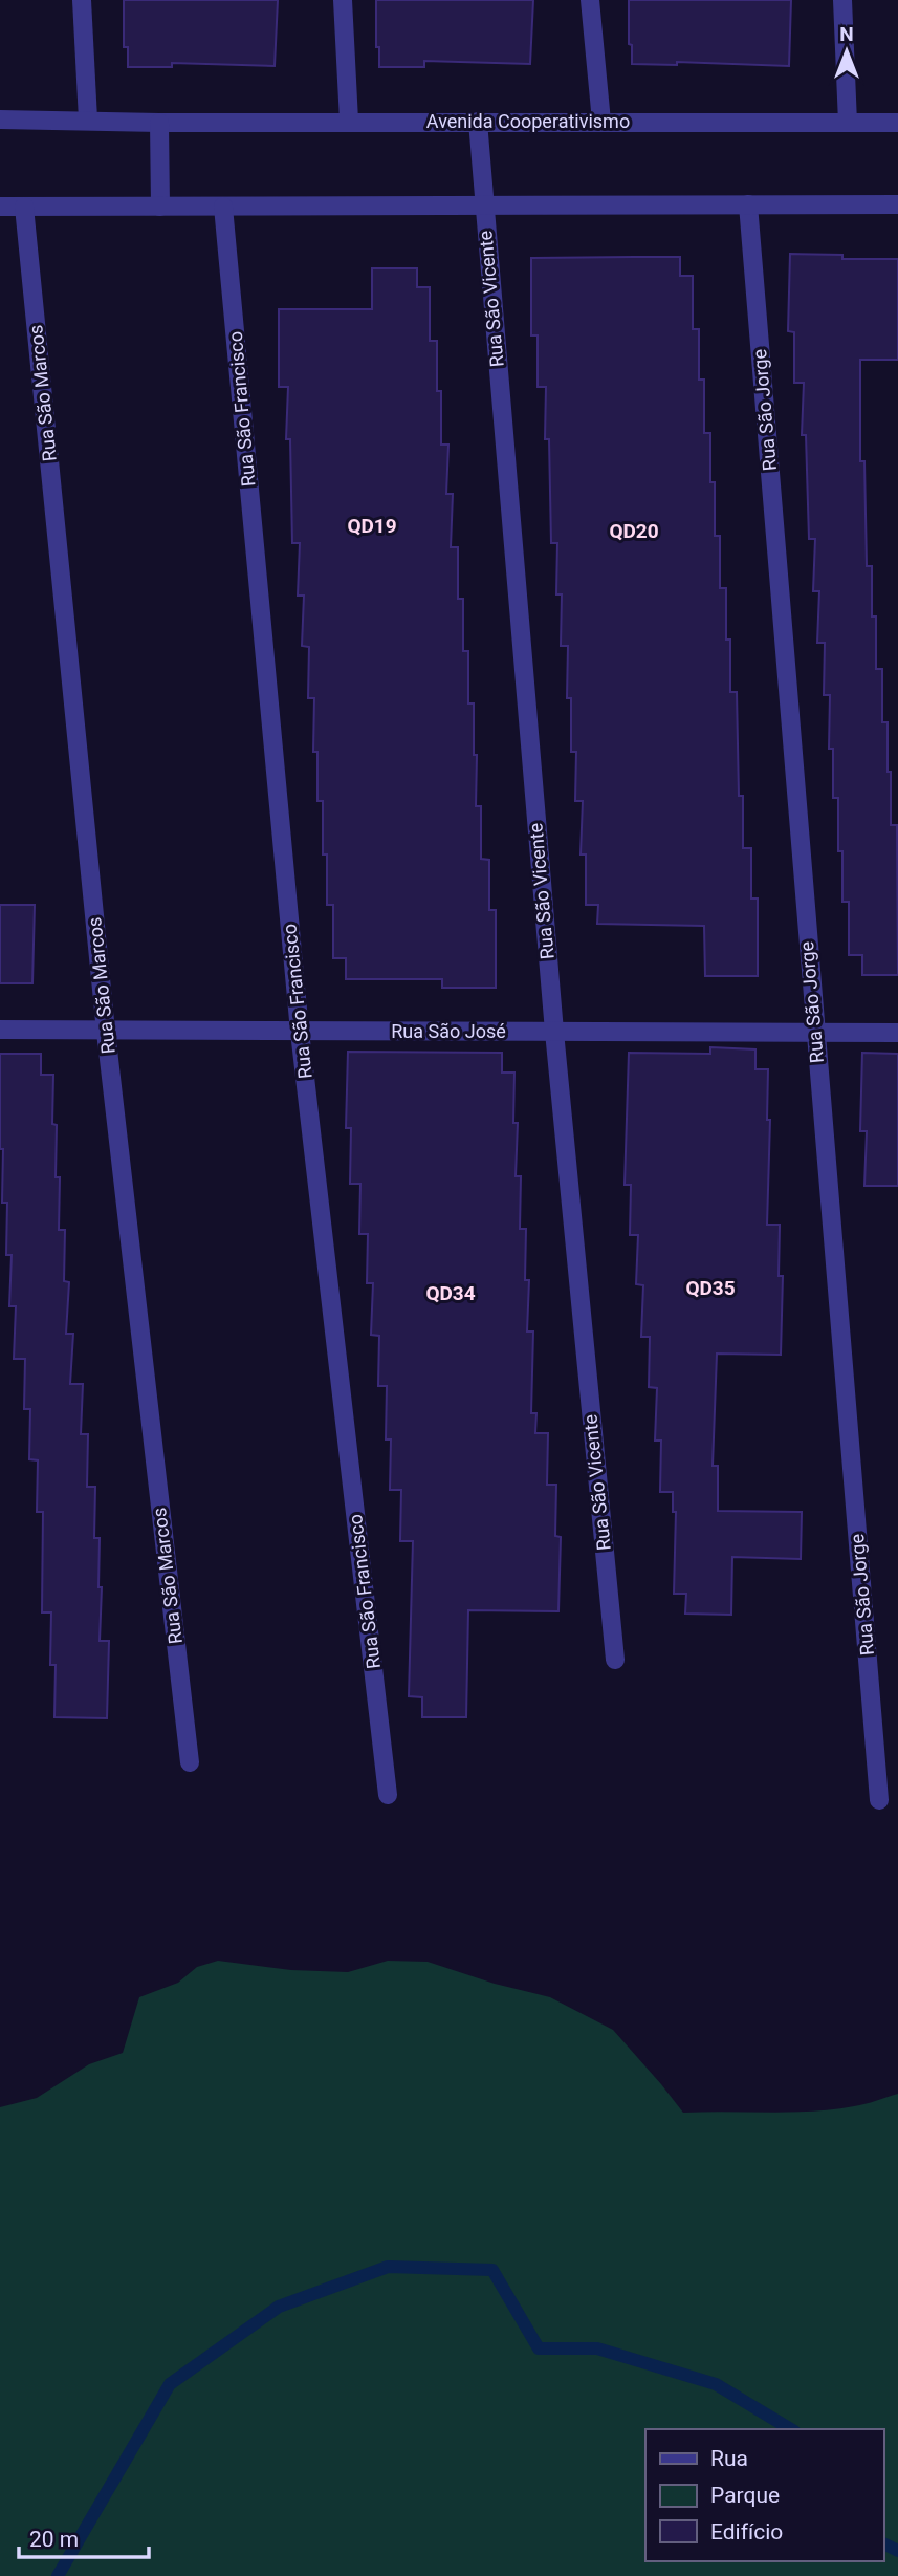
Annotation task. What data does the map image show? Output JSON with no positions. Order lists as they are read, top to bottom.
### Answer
{
  "streets": {
    "street": [
      "Avenida Cooperativismo",
      "Rua São Vicente",
      "Rua São Marcos",
      "Rua São Francisco",
      "Rua São Jorge",
      "Rua São José"
    ]
  },
  "crossings": [
    ["Avenida Cooperativismo", "Rua São Vicente"],
    ["Rua São Vicente", "Rua São José"],
    ["Rua São Marcos", "Rua São José"],
    ["Rua São Francisco", "Rua São José"],
    ["Rua São Jorge", "Rua São José"]
  ],
  "districts": [
    "QD19",
    "QD20",
    "QD35",
    "QD34"
  ],
  "legend": ["Rua", "Parque", "Edifício"],
  "scale_bar": "20 m",
  "north": "top"
}
